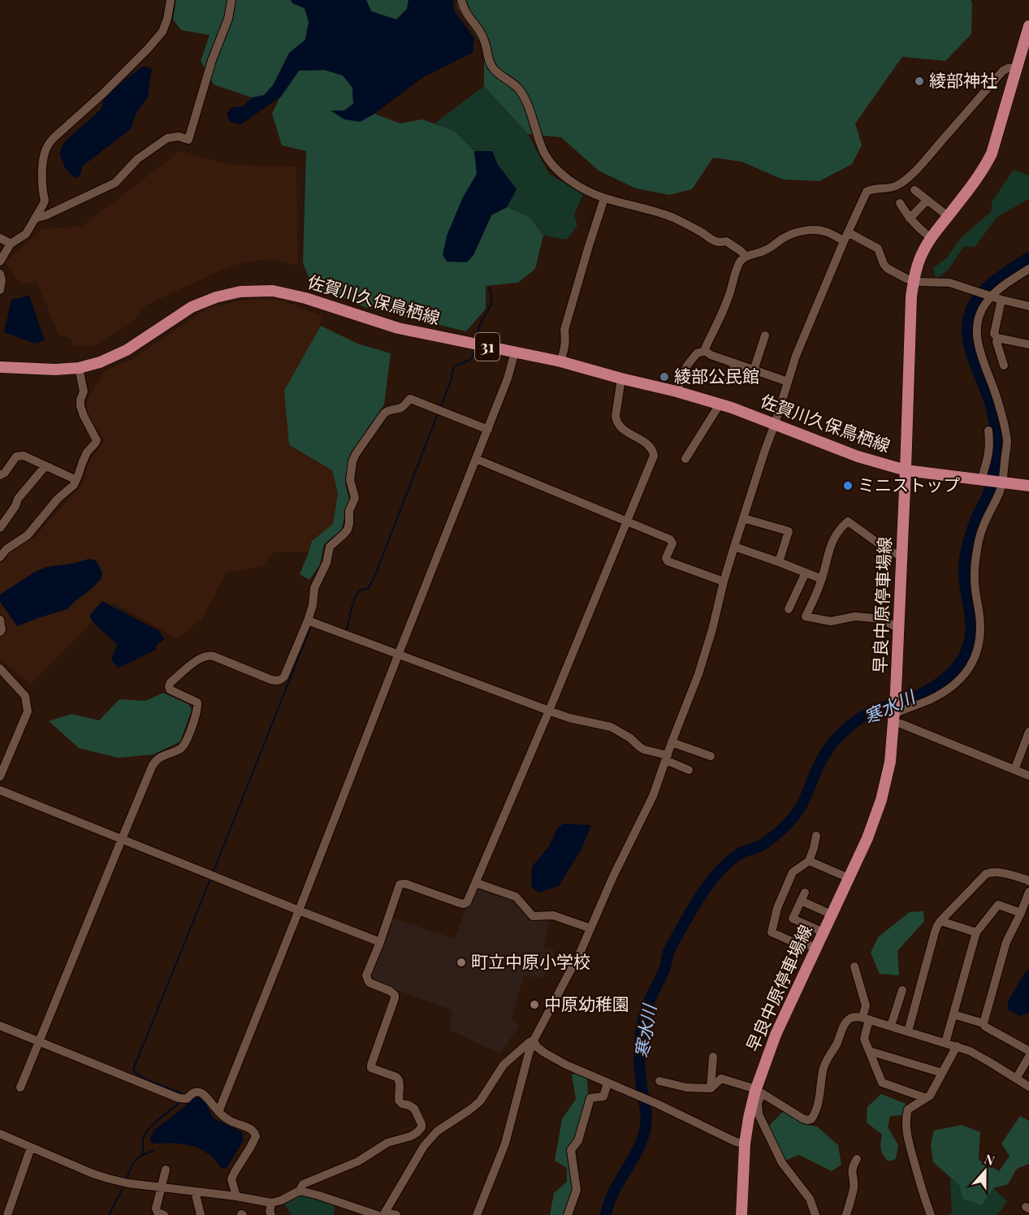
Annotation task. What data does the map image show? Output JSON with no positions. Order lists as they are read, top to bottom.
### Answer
{
  "streets": {
    "main road": ["佐賀川久保鳥栖線", "31", "早良中原停車場線"]
  },
  "crossings": [
    ["佐賀川久保鳥栖線", "早良中原停車場線"]
  ],
  "water": ["寒水川"],
  "places": [
    "綾部神社",
    "綾部公民館",
    "ミニストップ",
    "町立中原小学校",
    "中原幼稚園"
  ],
  "north": "top"
}
